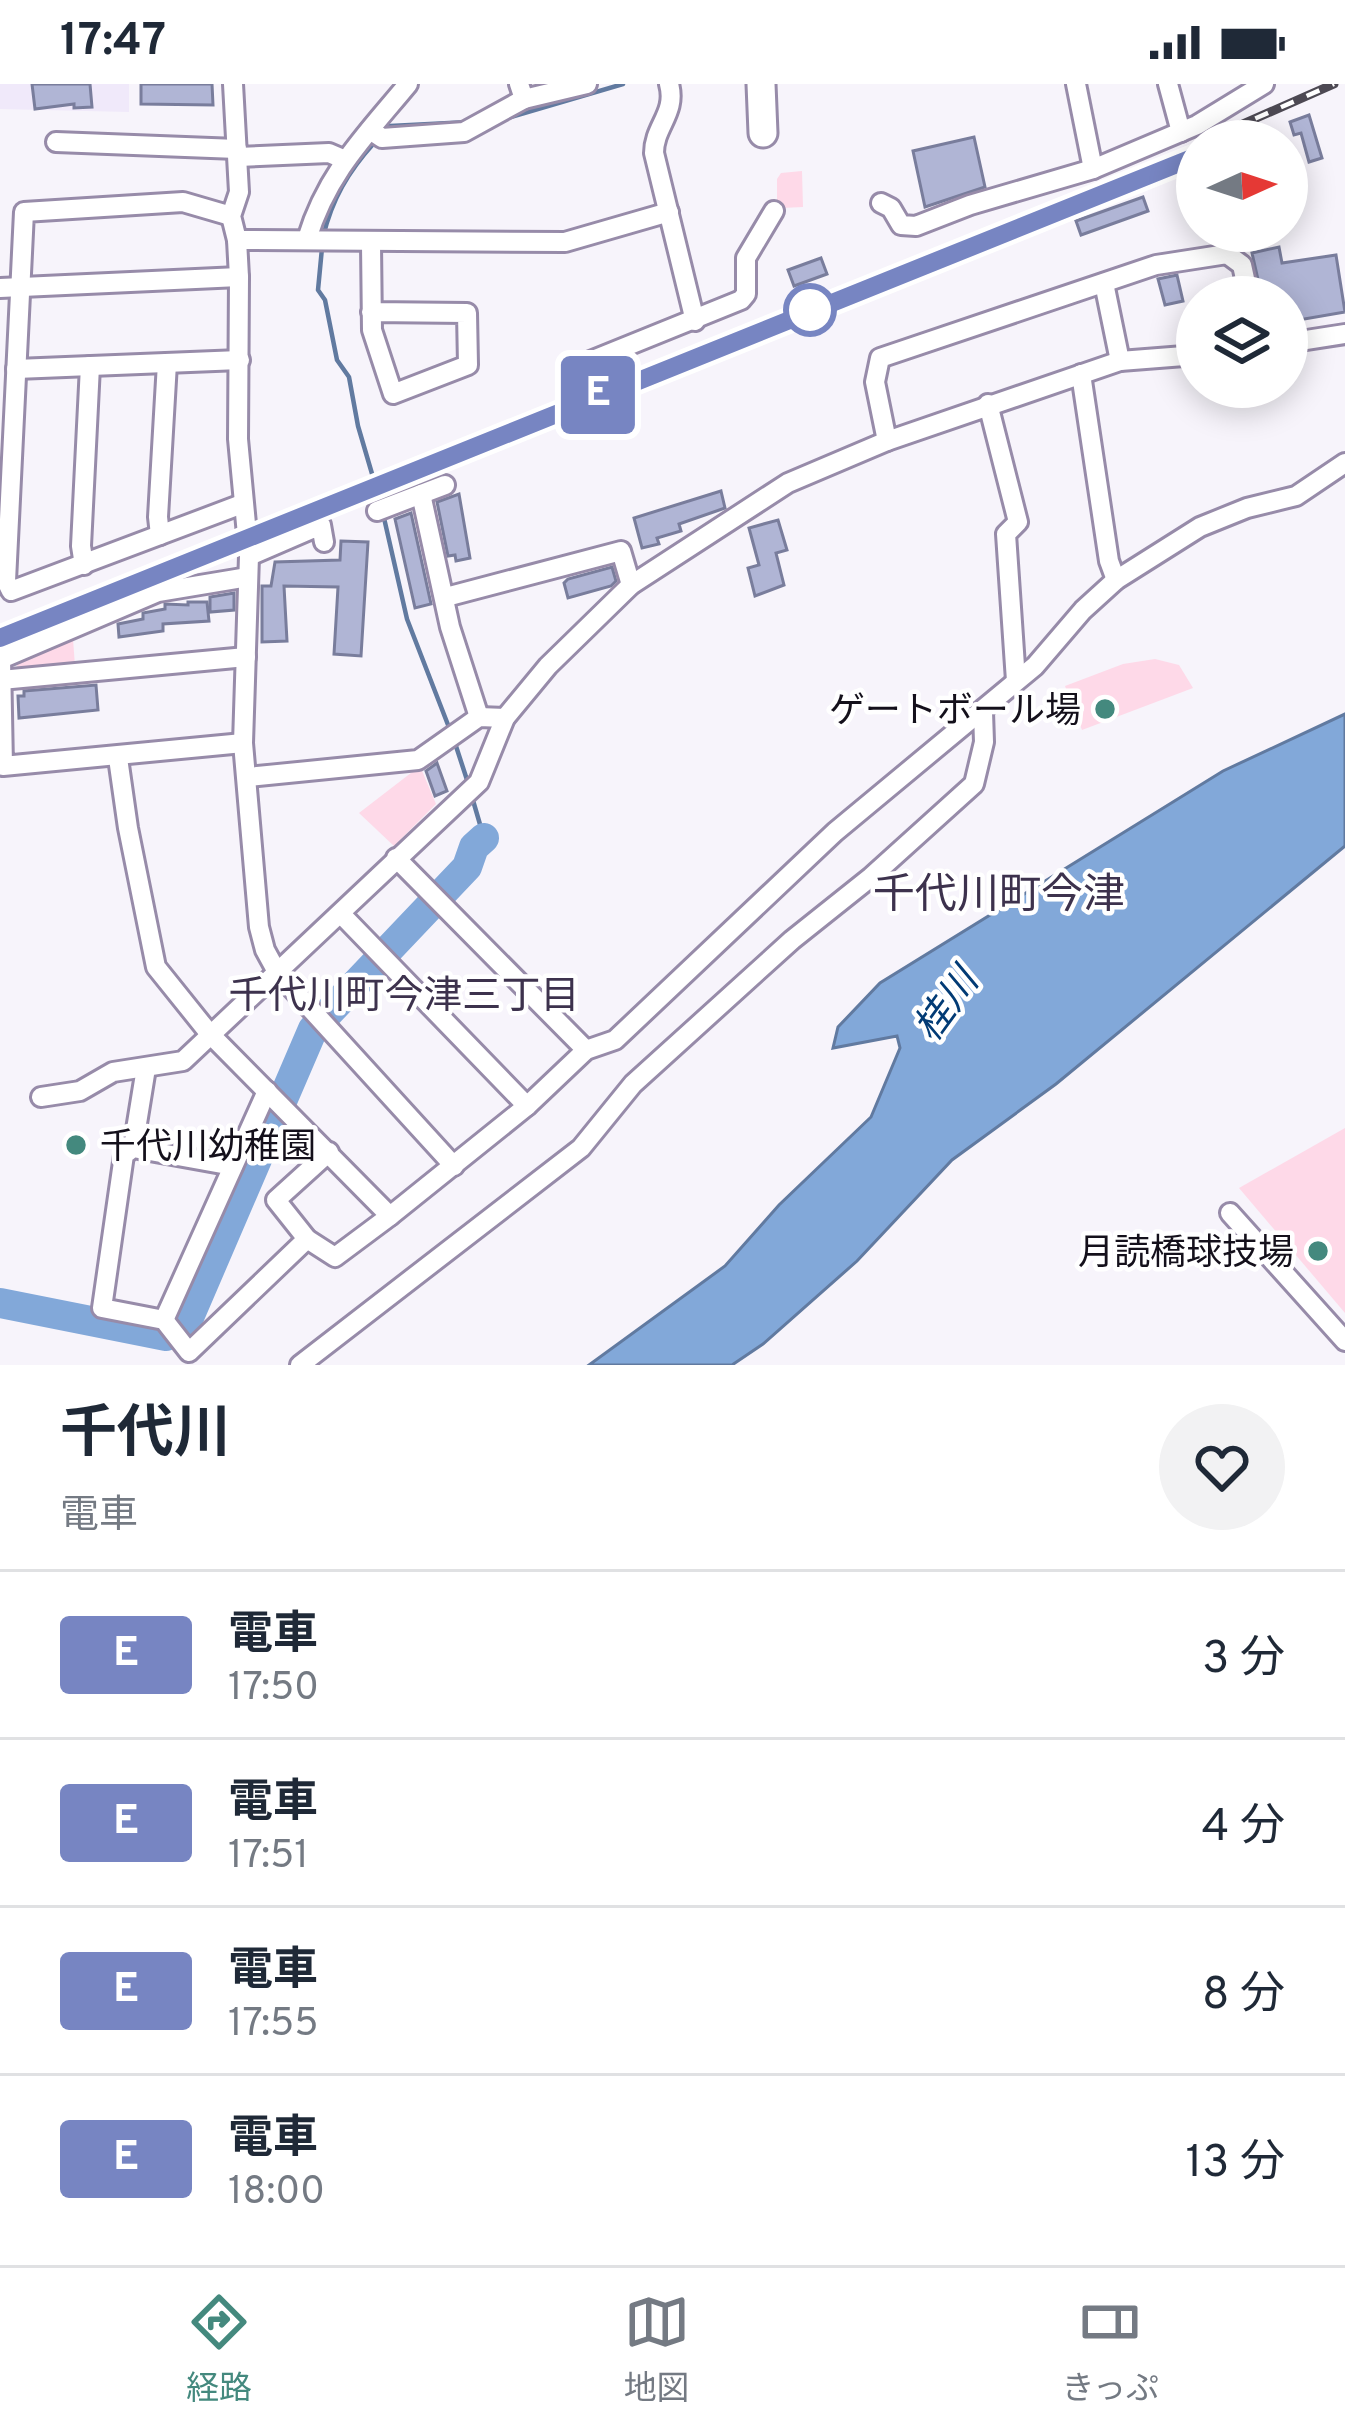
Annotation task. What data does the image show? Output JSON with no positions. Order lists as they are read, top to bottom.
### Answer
{
  "districts": ["千代川町今津", "千代川町今津三丁目"],
  "water": ["桂川"],
  "places": ["ゲートボール場", "千代川幼稚園", "月読橋球技場"],
  "north": "right",
  "page": {
    "status": "17:47",
    "on_map": "E",
    "heading": ["千代川", "電車"],
    "list": [
      {
        "mark": "E",
        "name": "電車",
        "note": "17:50",
        "value": "3 分"
      },
      {
        "mark": "E",
        "name": "電車",
        "note": "17:51",
        "value": "4 分"
      },
      {
        "mark": "E",
        "name": "電車",
        "note": "17:55",
        "value": "8 分"
      },
      {
        "mark": "E",
        "name": "電車",
        "note": "18:00",
        "value": "13 分"
      }
    ],
    "tabs": ["経路", "地図", "きっぷ"]
  }
}
